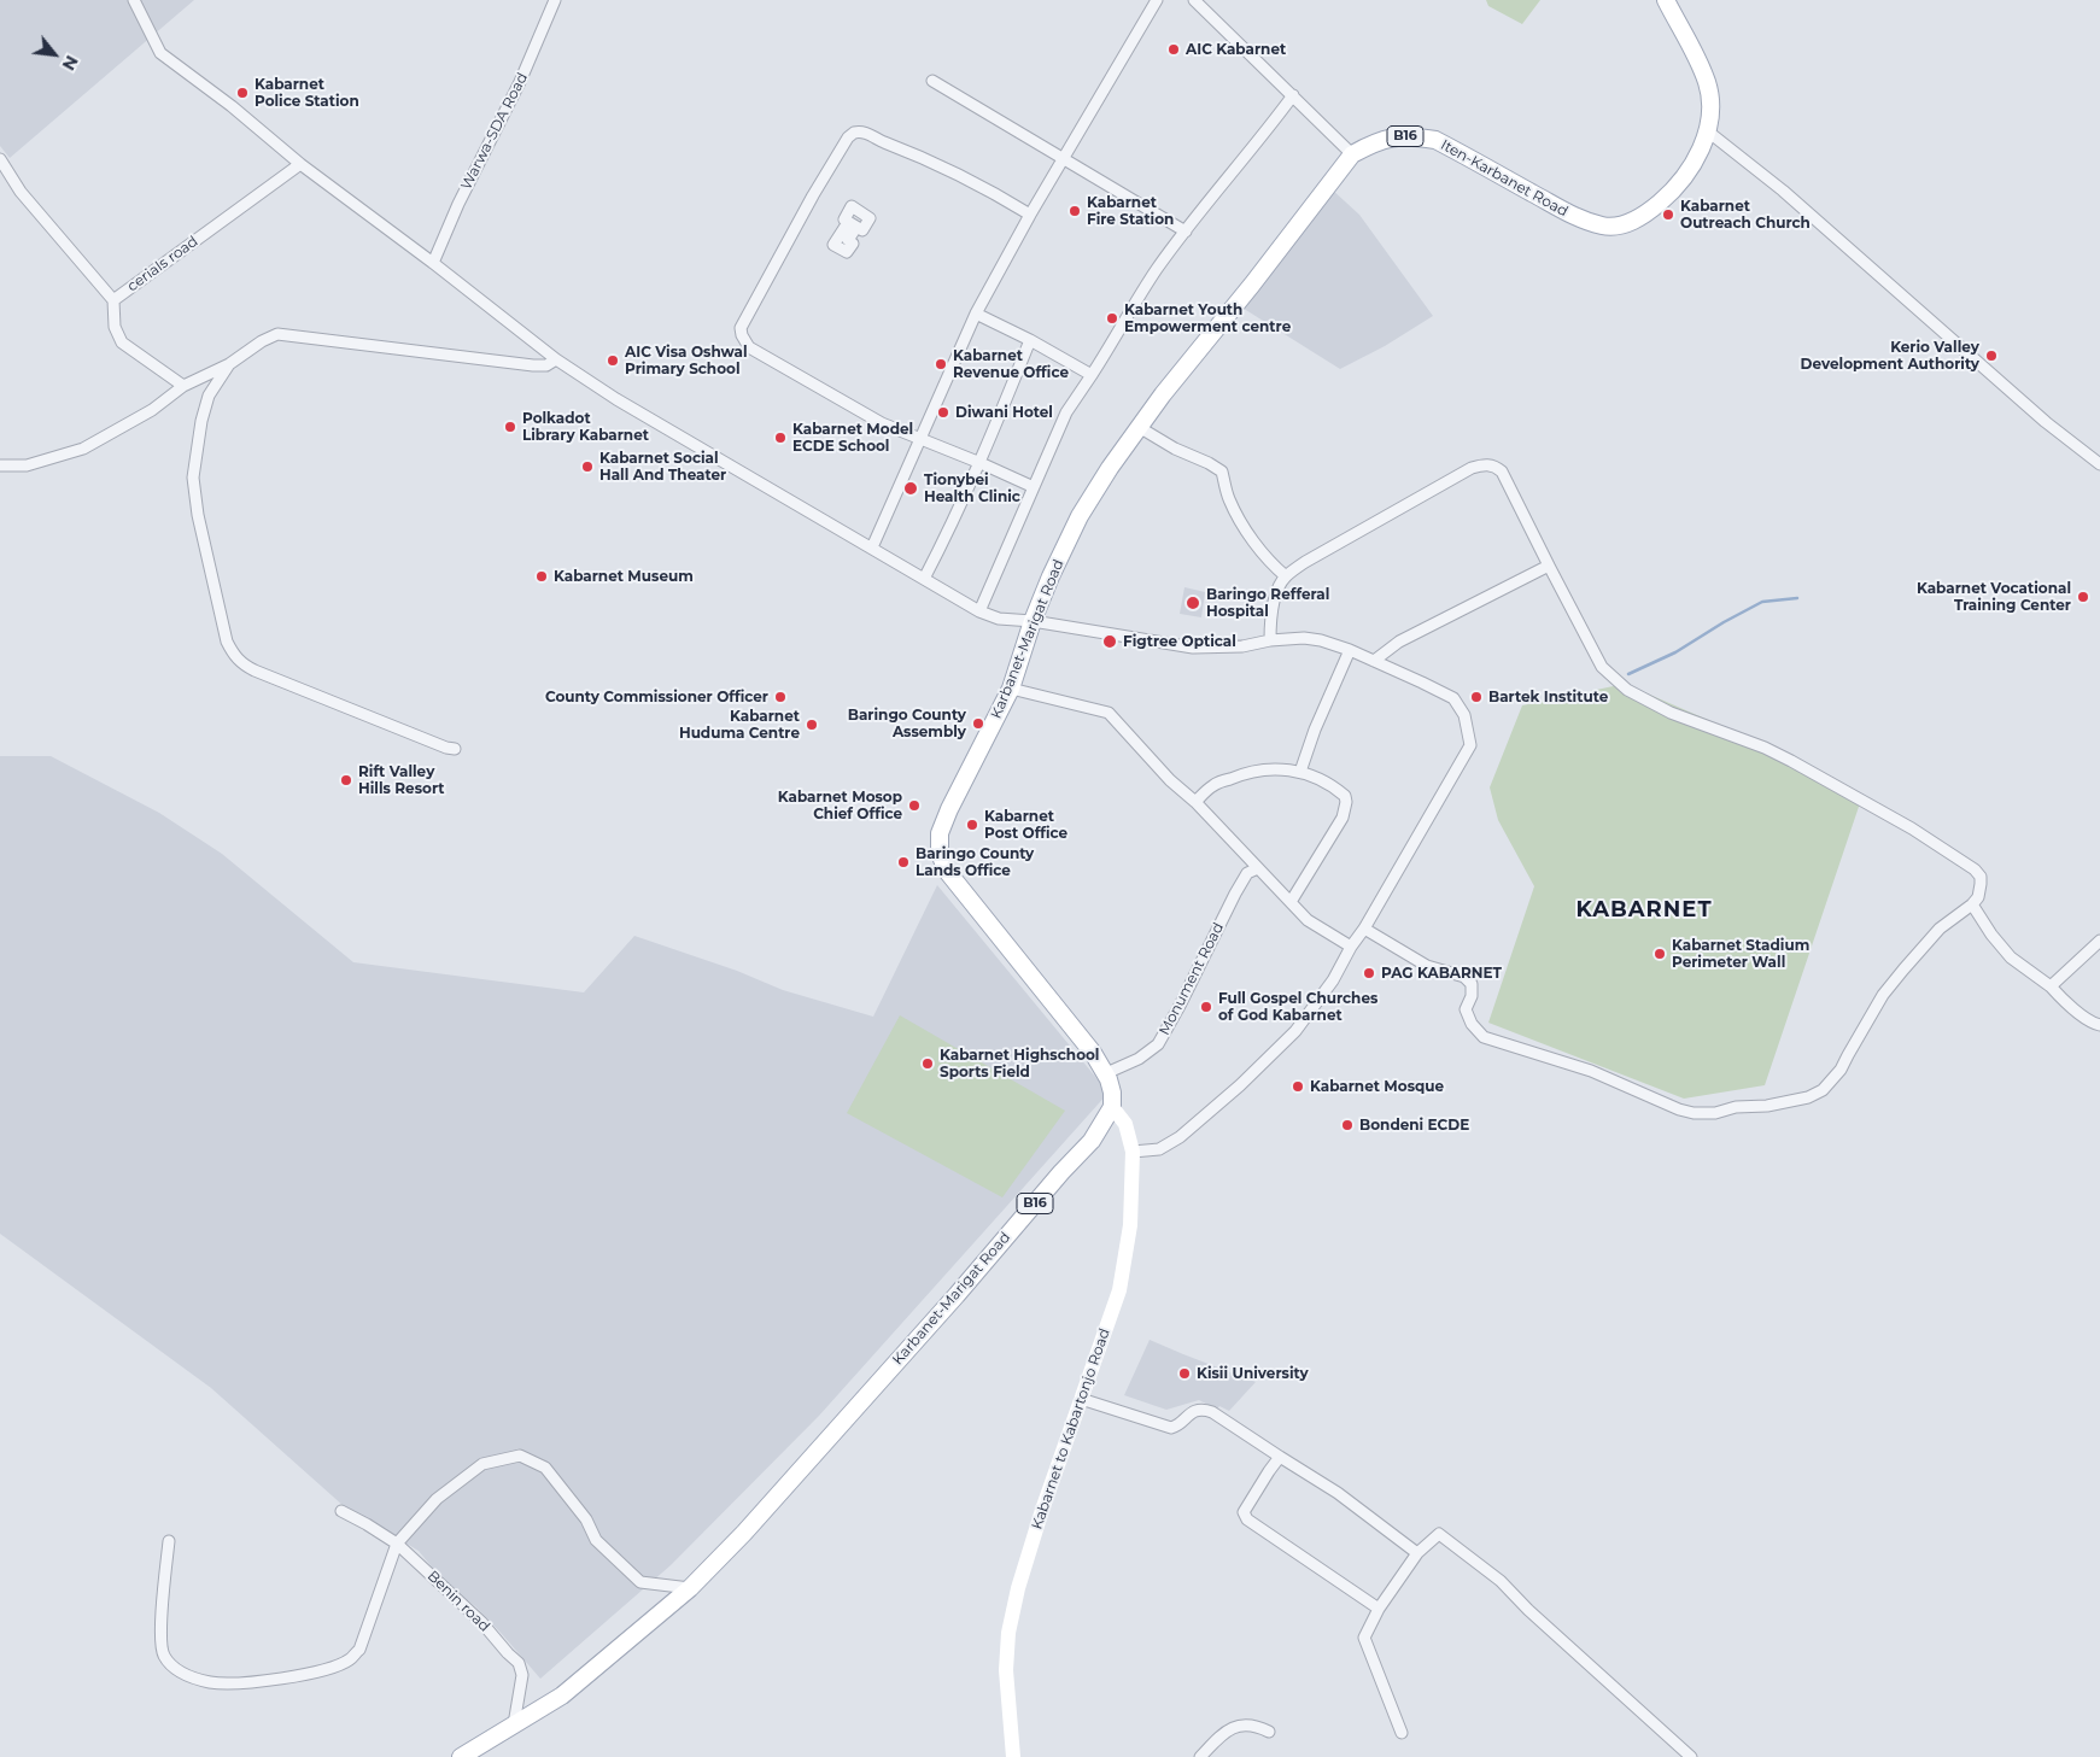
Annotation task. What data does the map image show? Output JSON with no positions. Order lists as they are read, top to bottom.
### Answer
{
  "streets": {
    "main road": [
      "B16",
      "Iten-Karbanet Road",
      "Karbanet-Marigat Road",
      "Kabarnet to Kabartonjo Road"
    ],
    "street": [
      "Warwa-SDA Road",
      "cerials road",
      "Monument Road",
      "Benin road"
    ]
  },
  "crossings": [
    ["Iten-Karbanet Road", "Karbanet-Marigat Road"],
    ["Karbanet-Marigat Road", "Monument Road"],
    ["Karbanet-Marigat Road", "Kabarnet to Kabartonjo Road"],
    ["Karbanet-Marigat Road", "Benin road"]
  ],
  "districts": ["KABARNET"],
  "places": [
    "AIC Kabarnet",
    "Kabarnet Police Station",
    "Kabarnet Fire Station",
    "Kabarnet Outreach Church",
    "Kabarnet Youth Empowerment centre",
    "Kerio Valley Development Authority",
    "AIC Visa Oshwal Primary School",
    "Kabarnet Revenue Office",
    "Diwani Hotel",
    "Polkadot Library Kabarnet",
    "Kabarnet Model ECDE School",
    "Kabarnet Social Hall And Theater",
    "Tionybei Health Clinic",
    "Kabarnet Museum",
    "Kabarnet Vocational Training Center",
    "Baringo Refferal Hospital",
    "Figtree Optical",
    "County Commissioner Officer",
    "Bartek Institute",
    "Baringo County Assembly",
    "Kabarnet Huduma Centre",
    "Rift Valley Hills Resort",
    "Kabarnet Mosop Chief Office",
    "Kabarnet Post Office",
    "Baringo County Lands Office",
    "Kabarnet Stadium Perimeter Wall",
    "PAG KABARNET",
    "Full Gospel Churches of God Kabarnet",
    "Kabarnet Highschool Sports Field",
    "Kabarnet Mosque",
    "Bondeni ECDE",
    "Kisii University"
  ],
  "north": "bottom right"
}
